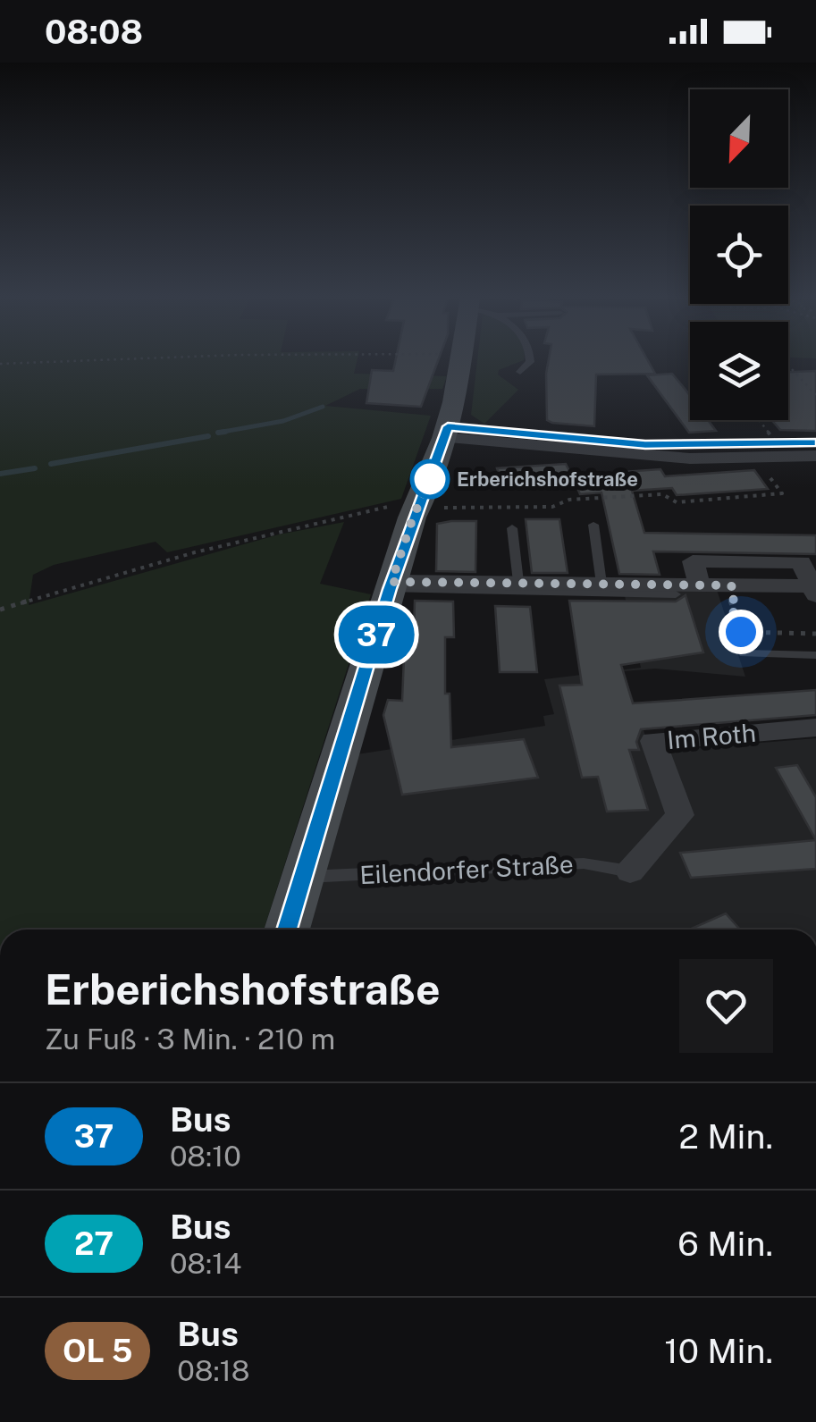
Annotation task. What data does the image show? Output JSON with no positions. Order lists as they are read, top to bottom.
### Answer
{
  "streets": {
    "street": ["Im Roth"],
    "lane": ["Eilendorfer Straße"]
  },
  "crossings": [
    ["Im Roth", "Eilendorfer Straße"]
  ],
  "places": ["Erberichshofstraße"],
  "lines": ["bus line 37"],
  "north": "bottom left",
  "page": {
    "status": "08:08",
    "on_map": "37",
    "heading": ["Erberichshofstraße", "Zu Fuß · 3 Min. · 210 m"],
    "list": [
      {
        "mark": "37",
        "name": "Bus",
        "note": "08:10",
        "value": "2 Min."
      },
      {
        "mark": "27",
        "name": "Bus",
        "note": "08:14",
        "value": "6 Min."
      },
      {
        "mark": "OL 5",
        "name": "Bus",
        "note": "08:18",
        "value": "10 Min."
      }
    ]
  }
}
